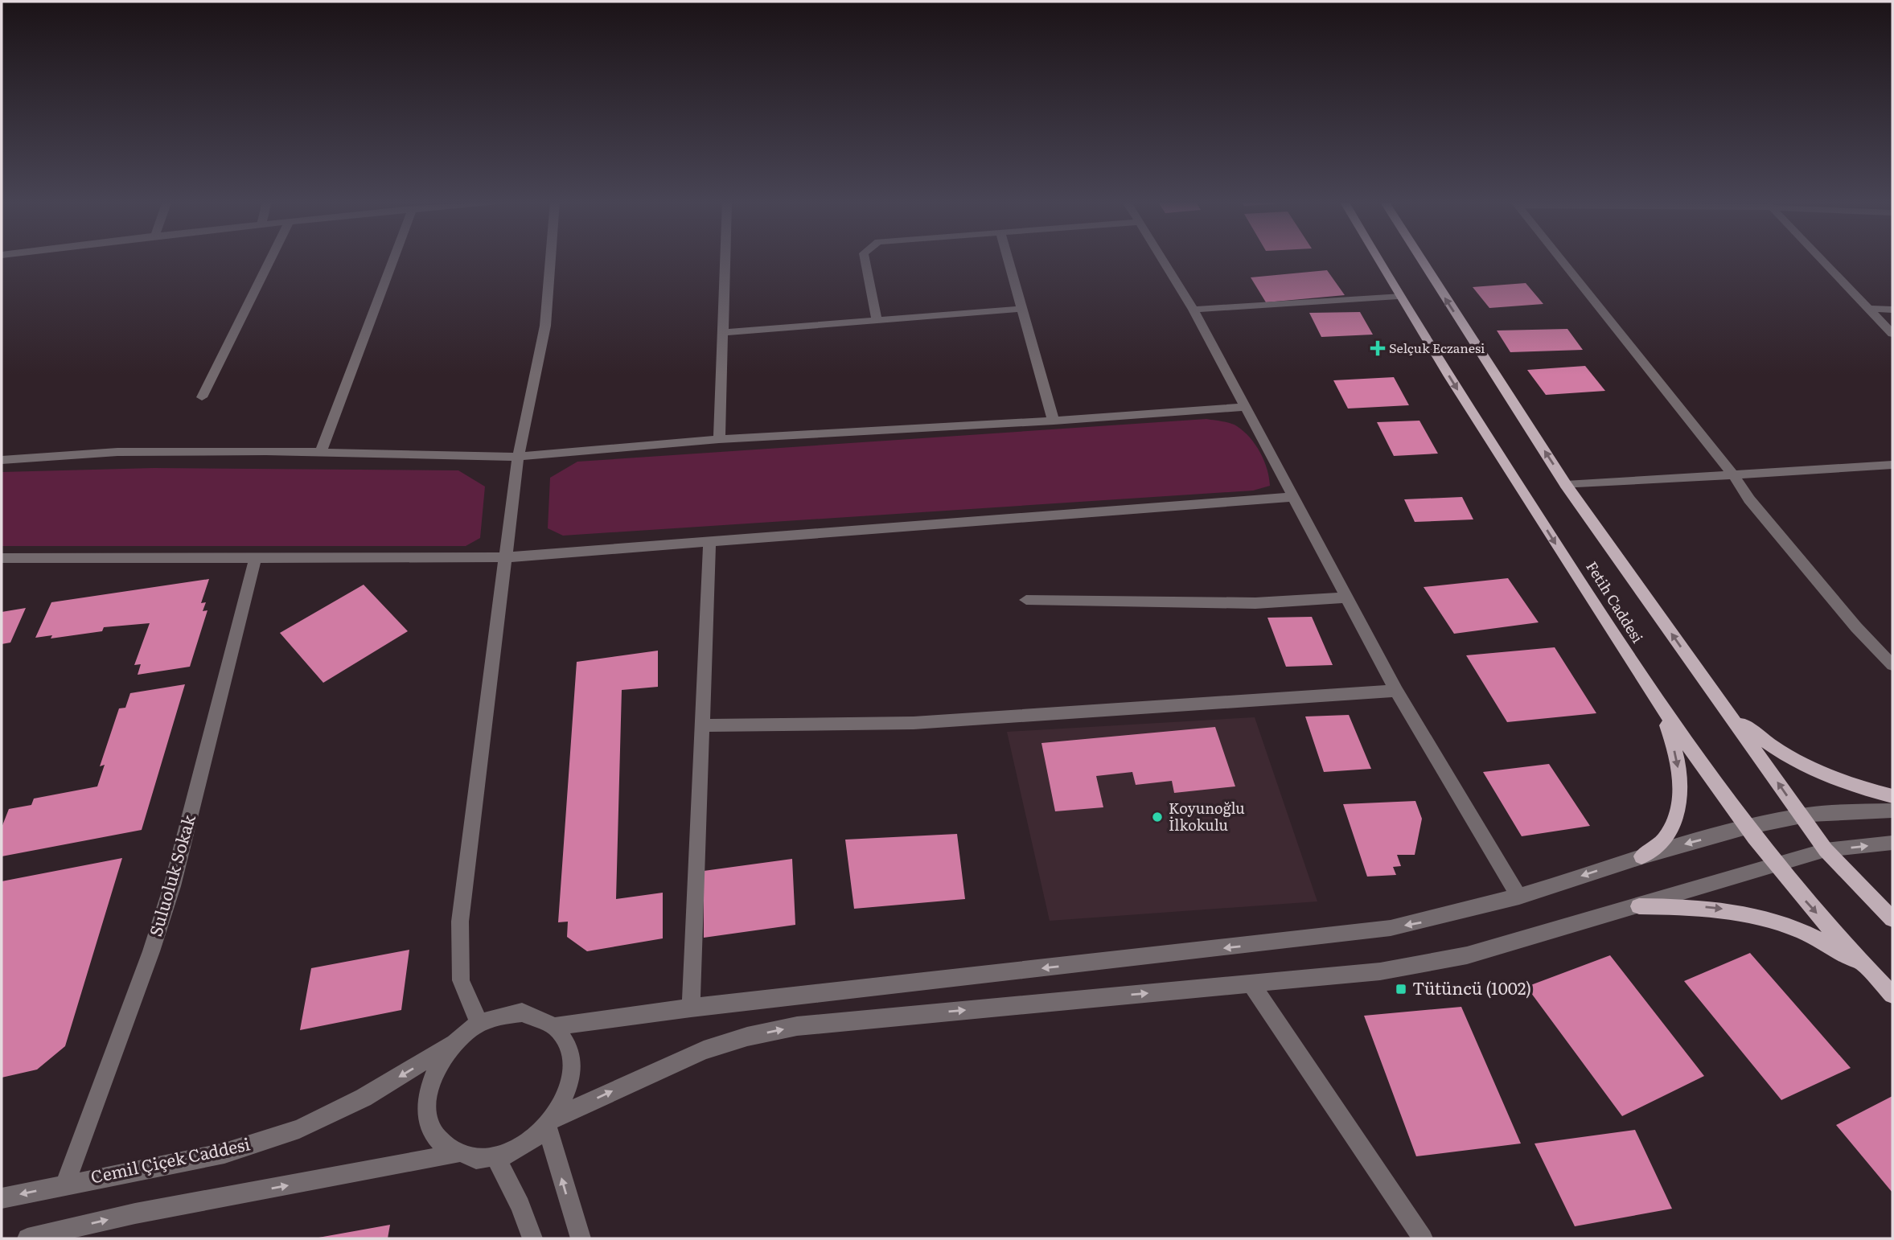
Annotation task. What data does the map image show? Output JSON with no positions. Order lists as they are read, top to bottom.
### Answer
{
  "streets": {
    "main road": ["Fetih Caddesi"],
    "street": ["Suluoluk Sokak", "Cemil Çiçek Caddesi"]
  },
  "crossings": [
    ["Suluoluk Sokak", "Cemil Çiçek Caddesi"]
  ],
  "places": {
    "health": ["Selçuk Eczanesi"],
    "other": ["Koyunoğlu İlkokulu"],
    "transit": ["Tütüncü (1002)"]
  }
}
